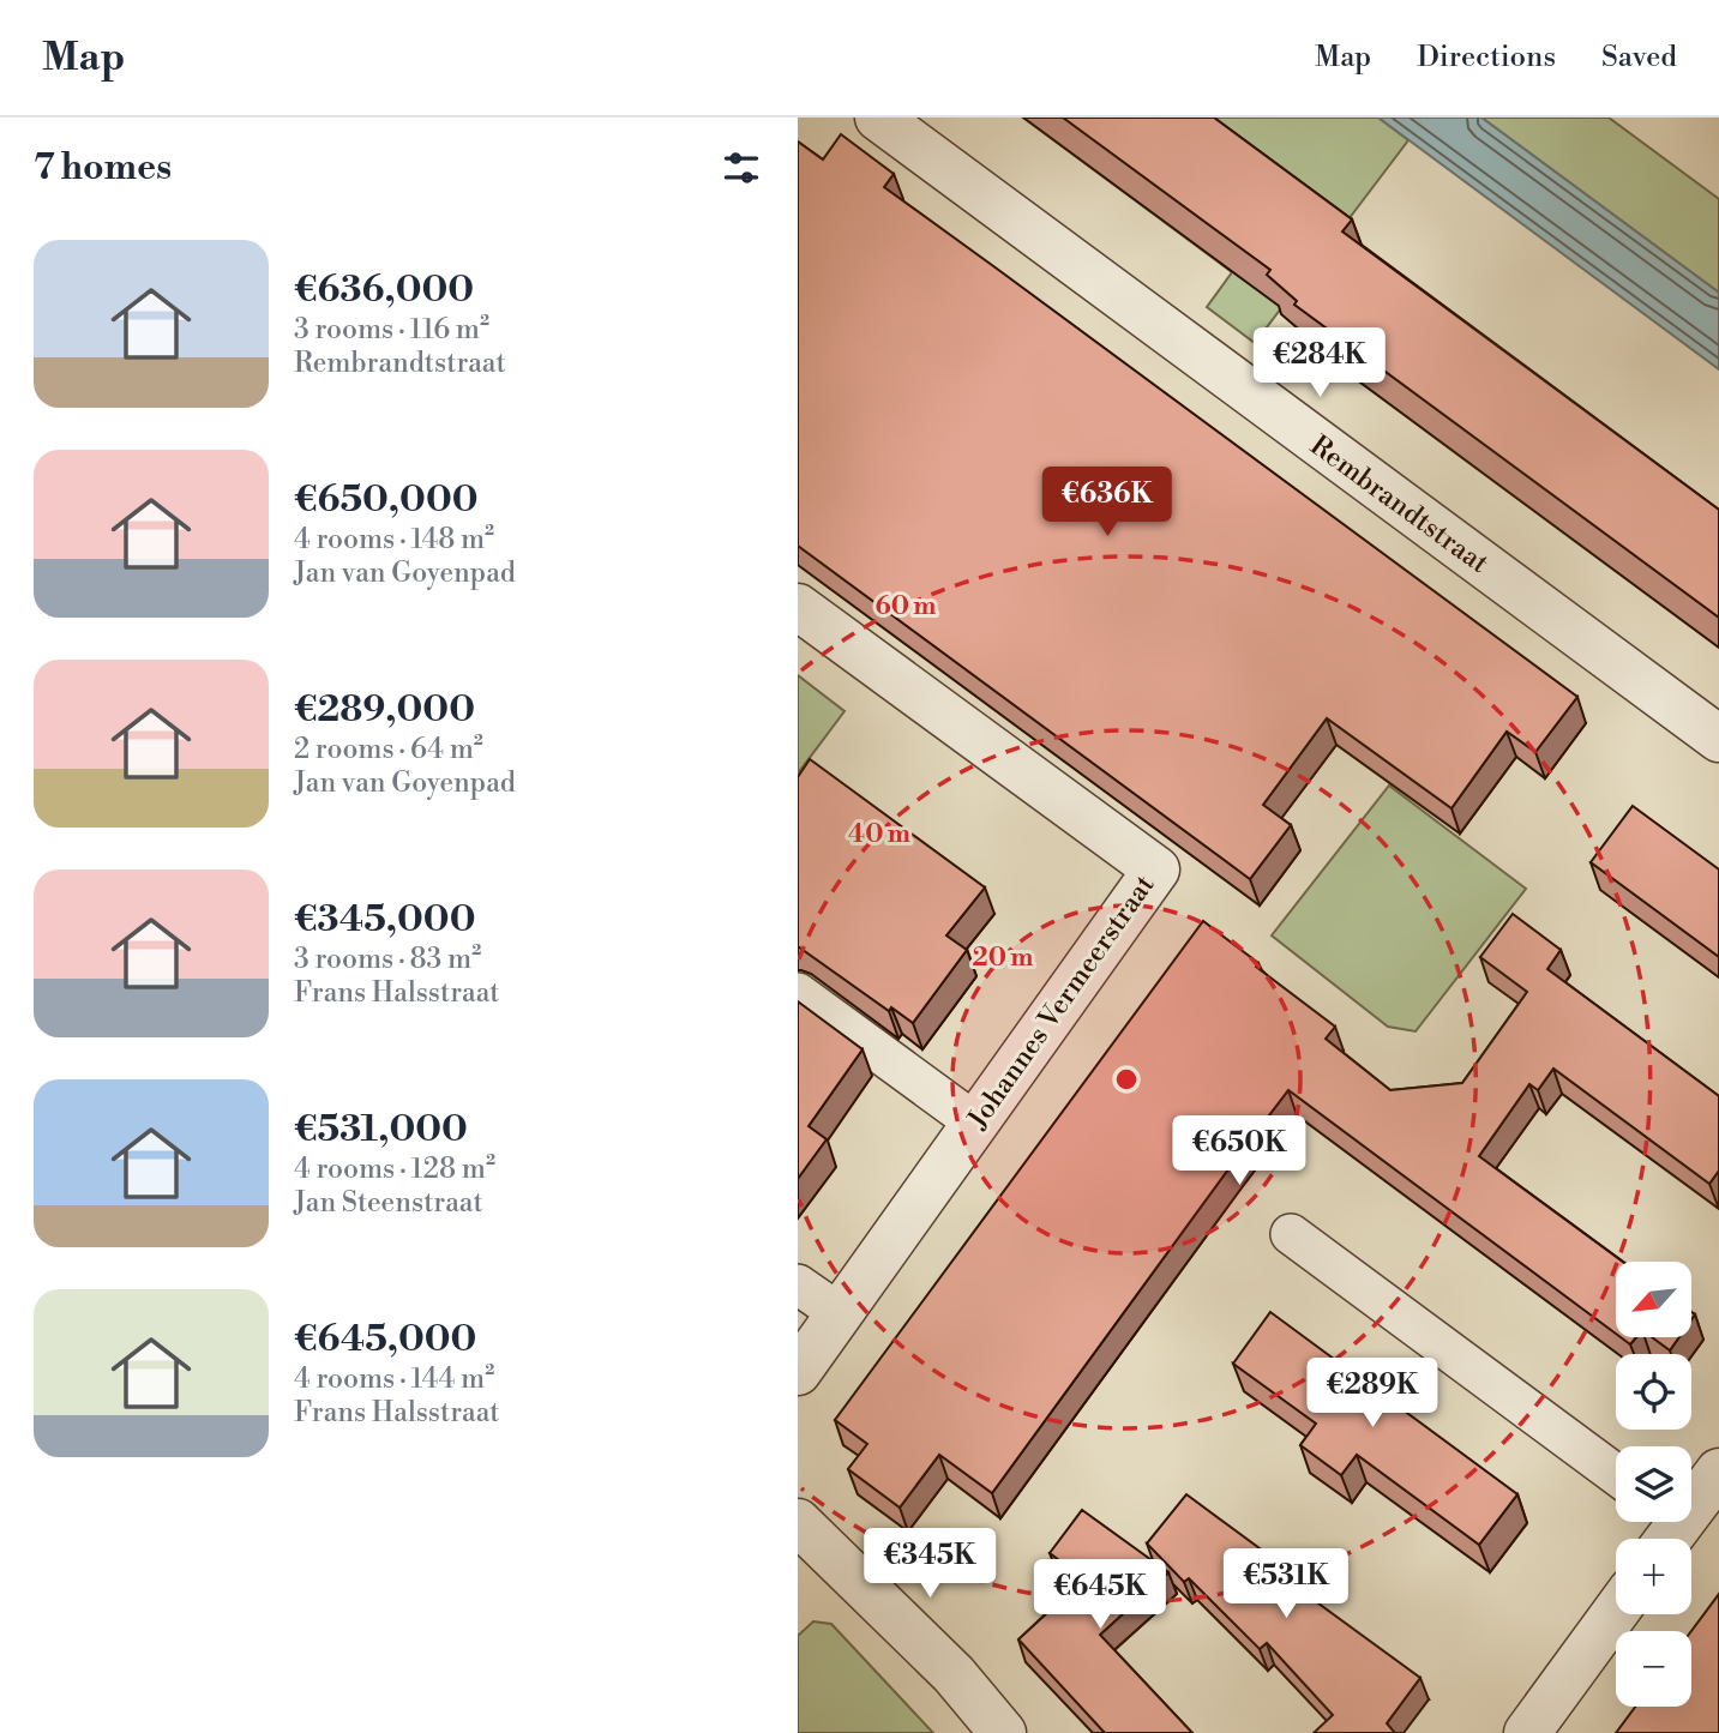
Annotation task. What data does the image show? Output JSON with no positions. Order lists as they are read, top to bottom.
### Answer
{
  "streets": {
    "street": ["Rembrandtstraat", "Johannes Vermeerstraat"]
  },
  "north": "bottom left",
  "page": {
    "header": "Map",
    "nav": ["Map", "Directions", "Saved"],
    "heading": "7 homes",
    "list": [
      {
        "name": "€636,000",
        "note": "3 rooms · 116 m² · Rembrandtstraat"
      },
      {
        "name": "€650,000",
        "note": "4 rooms · 148 m² · Jan van Goyenpad"
      },
      {
        "name": "€289,000",
        "note": "2 rooms · 64 m² · Jan van Goyenpad"
      },
      {
        "name": "€345,000",
        "note": "3 rooms · 83 m² · Frans Halsstraat"
      },
      {
        "name": "€531,000",
        "note": "4 rooms · 128 m² · Jan Steenstraat"
      },
      {
        "name": "€645,000",
        "note": "4 rooms · 144 m² · Frans Halsstraat"
      }
    ],
    "price": [
      "€284K",
      "€636K",
      "€650K",
      "€289K",
      "€345K",
      "€531K",
      "€645K"
    ],
    "map_buttons": ["+", "−"]
  },
  "rings": ["60 m", "40 m", "20 m"]
}
